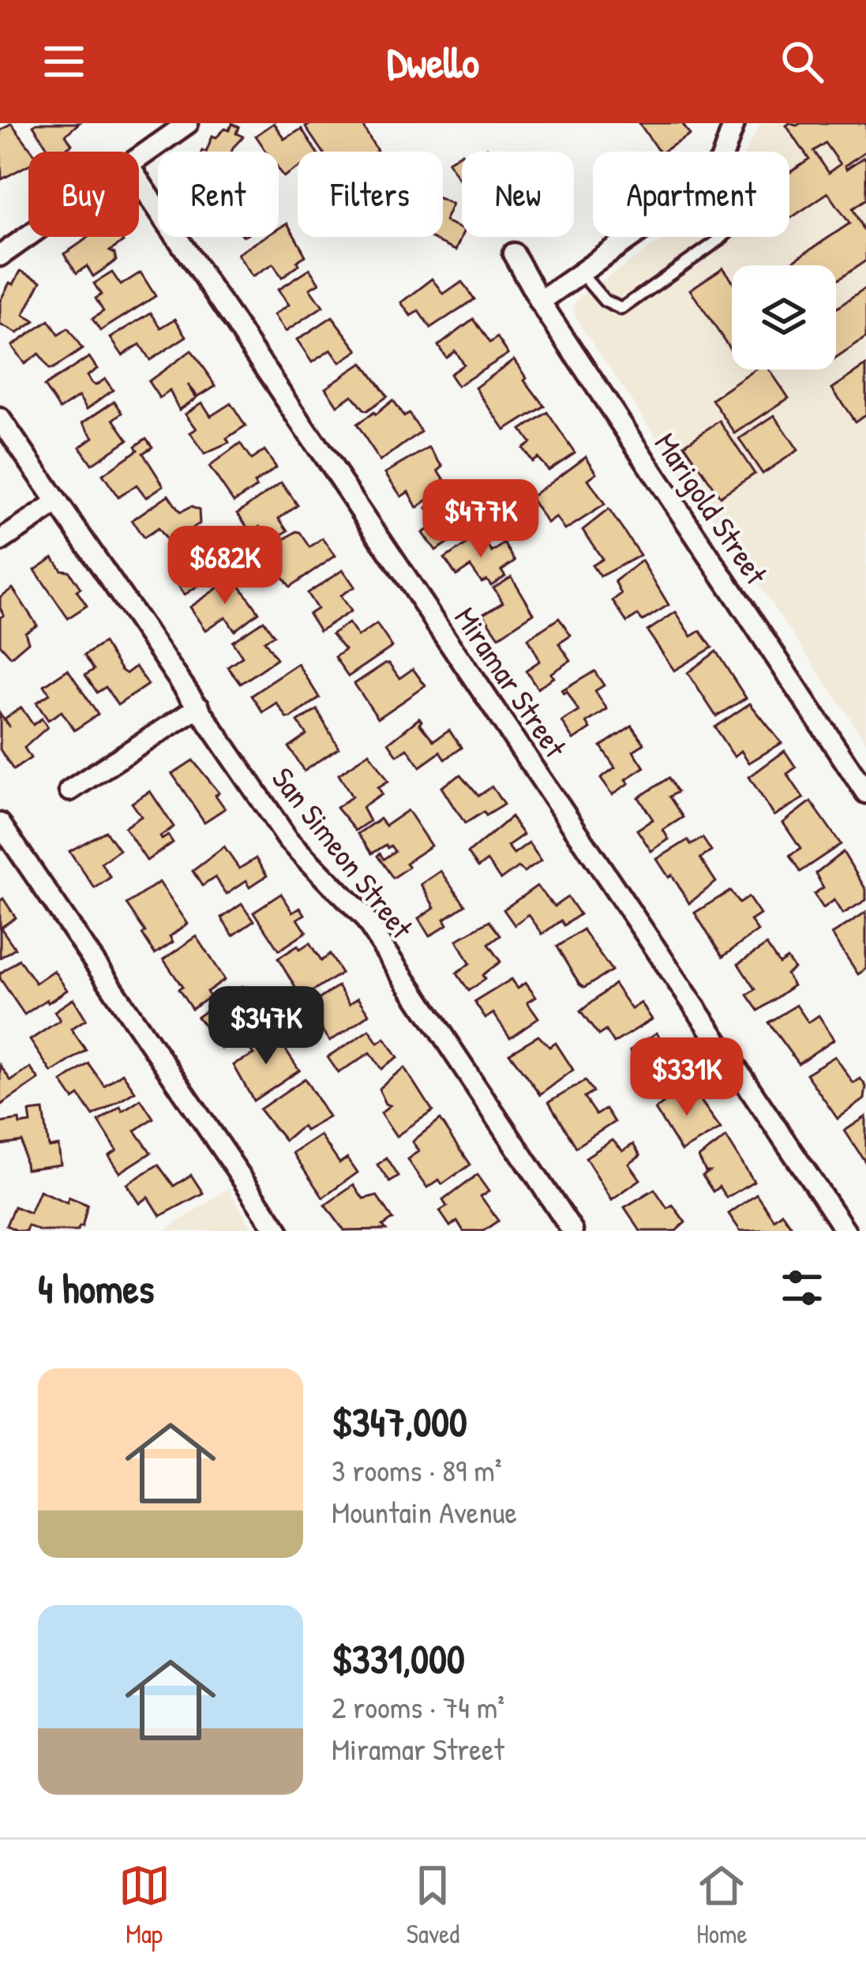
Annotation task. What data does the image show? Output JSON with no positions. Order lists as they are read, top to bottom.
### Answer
{
  "streets": {
    "street": ["Marigold Street", "Miramar Street", "San Simeon Street"]
  },
  "page": {
    "header": "Dwello",
    "chip": [
      "Buy",
      "Rent",
      "Filters",
      "New",
      "Apartment"
    ],
    "price": [
      "$477K",
      "$682K",
      "$347K",
      "$331K"
    ],
    "heading": "4 homes",
    "list": [
      {
        "name": "$347,000",
        "note": "3 rooms · 89 m² · Mountain Avenue"
      },
      {
        "name": "$331,000",
        "note": "2 rooms · 74 m² · Miramar Street"
      }
    ],
    "tabs": ["Map", "Saved", "Home"]
  }
}
